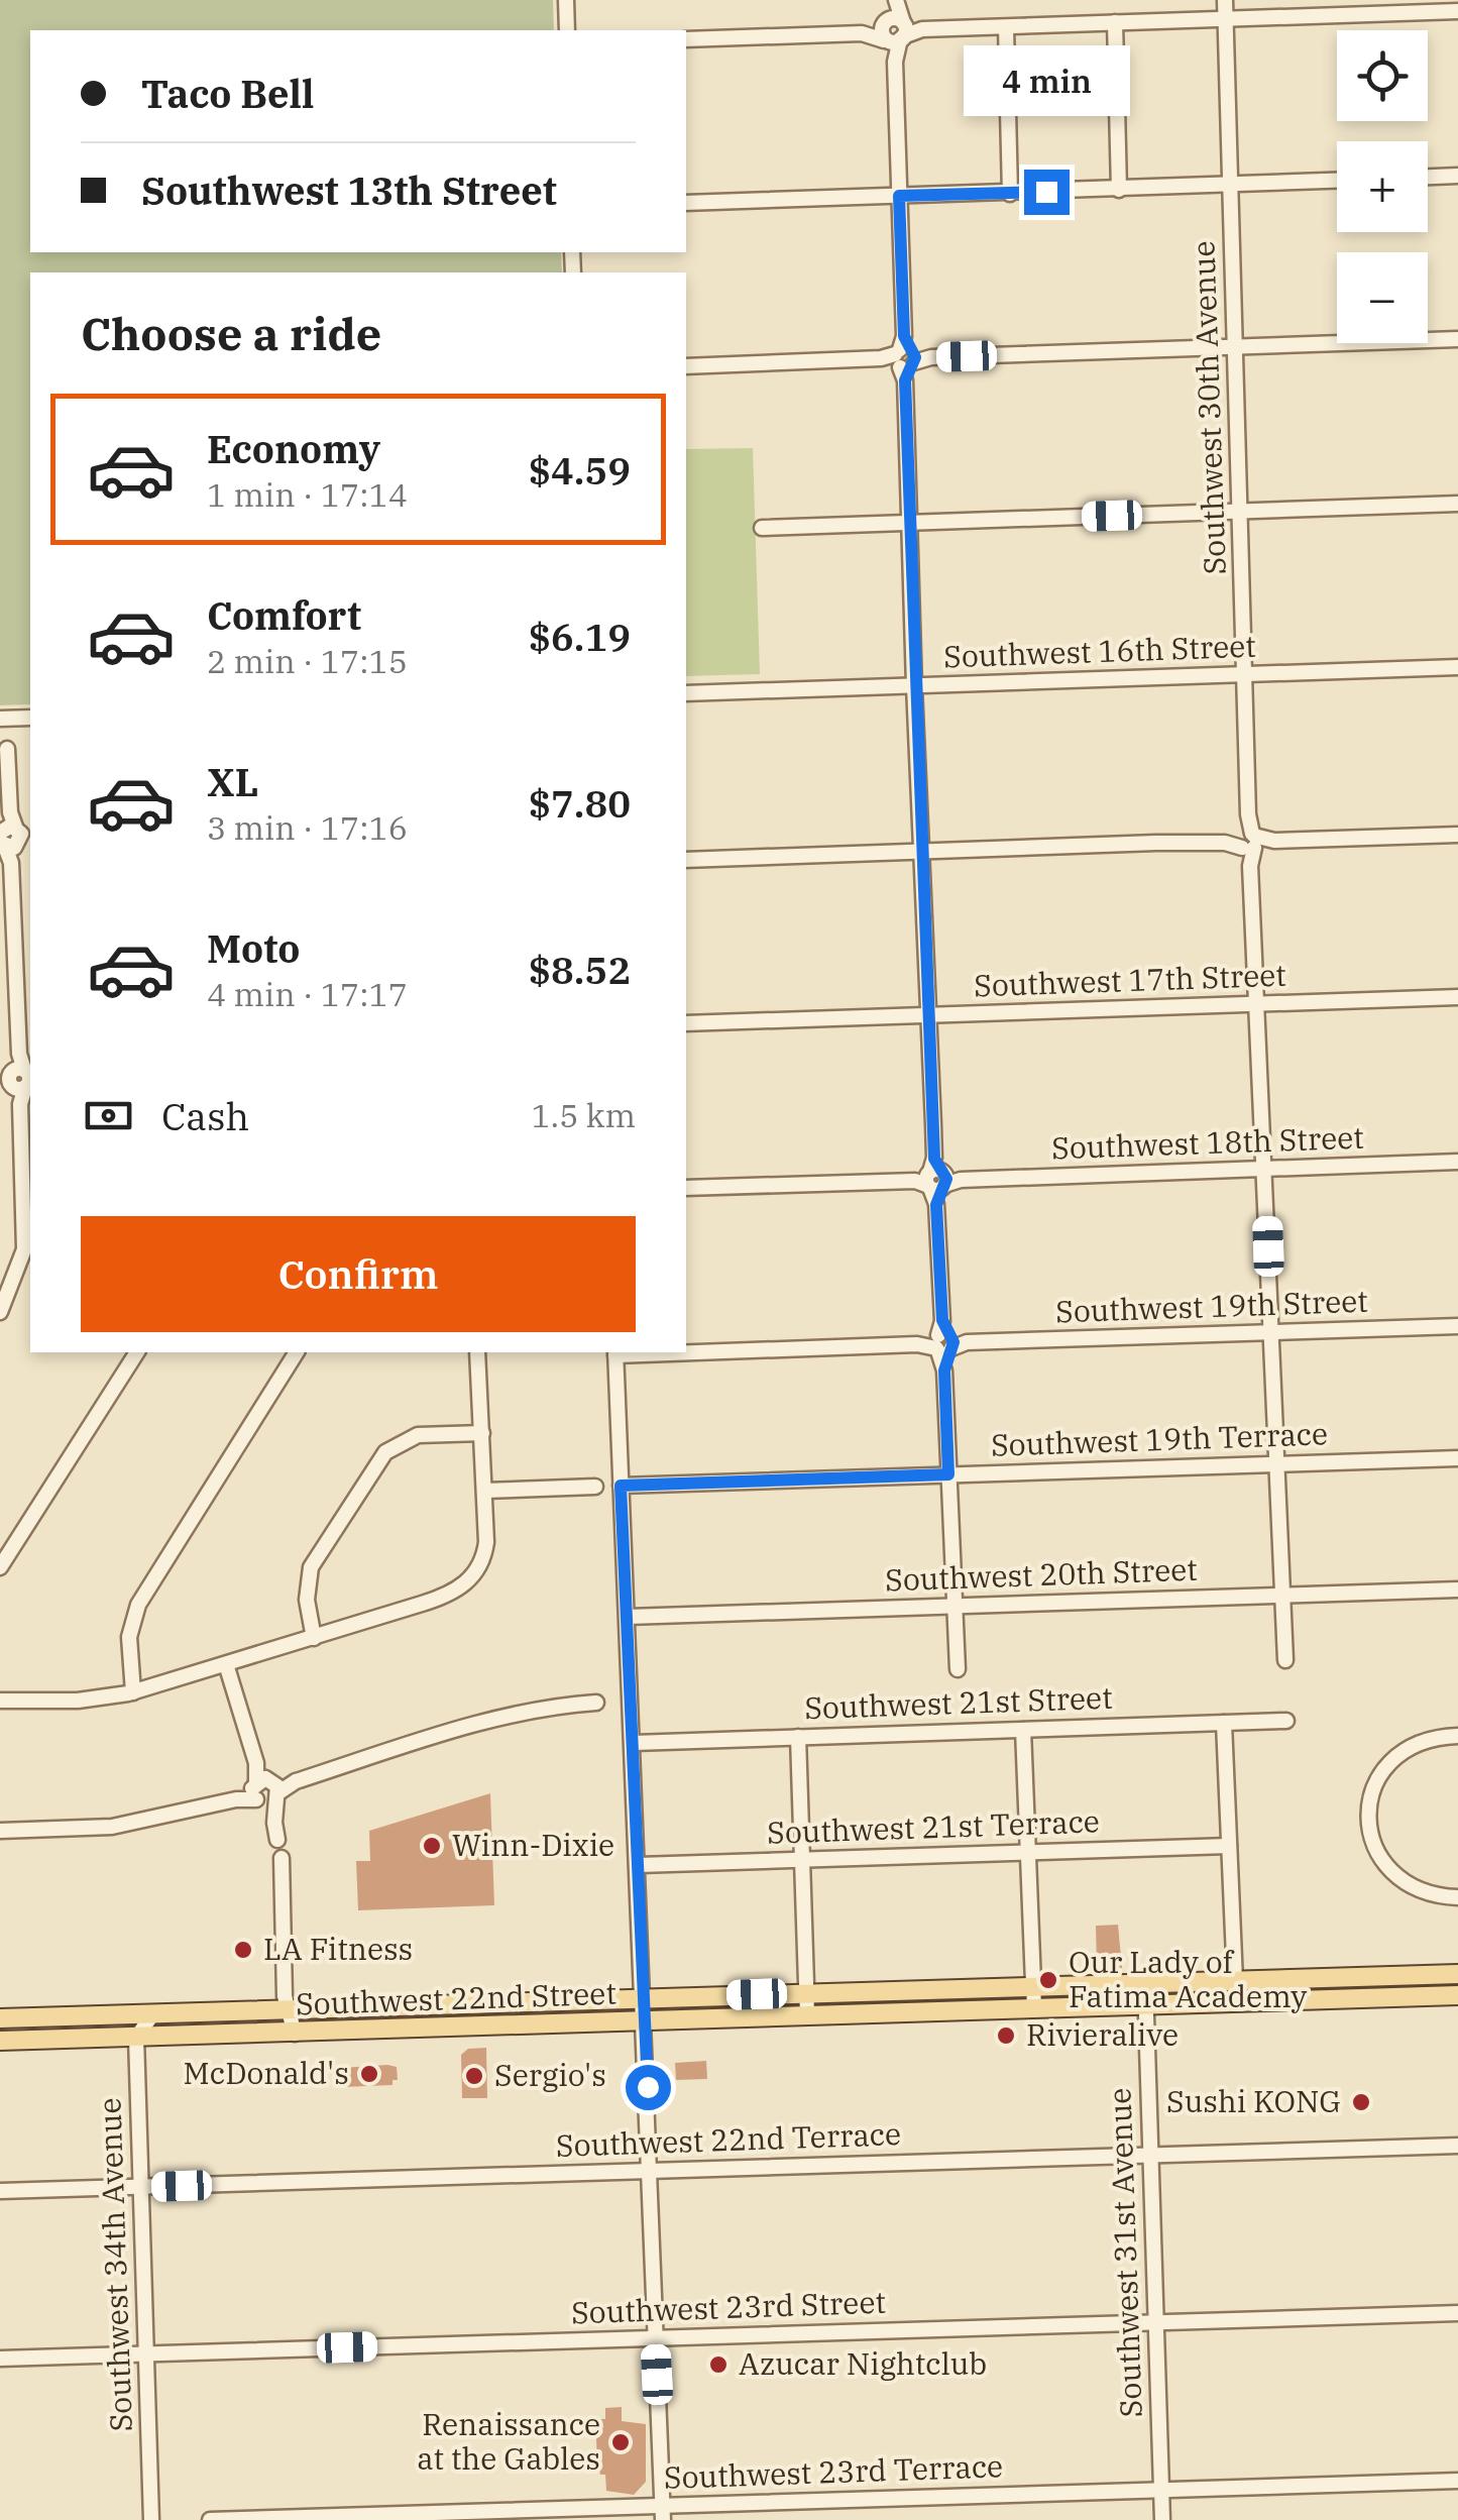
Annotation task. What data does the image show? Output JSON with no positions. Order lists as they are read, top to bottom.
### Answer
{
  "streets": {
    "main road": ["Southwest 22nd Street"],
    "street": [
      "Southwest 30th Avenue",
      "Southwest 16th Street",
      "Southwest 17th Street",
      "Southwest 18th Street",
      "Southwest 19th Street",
      "Southwest 19th Terrace",
      "Southwest 20th Street",
      "Southwest 21st Street",
      "Southwest 21st Terrace",
      "Southwest 22nd Terrace",
      "Southwest 31st Avenue",
      "Southwest 34th Avenue",
      "Southwest 23rd Street",
      "Southwest 23rd Terrace"
    ]
  },
  "crossings": [
    ["Southwest 30th Avenue", "Southwest 16th Street"],
    ["Southwest 22nd Street", "Southwest 31st Avenue"],
    ["Southwest 22nd Street", "Southwest 34th Avenue"],
    ["Southwest 22nd Terrace", "Southwest 31st Avenue"],
    ["Southwest 22nd Terrace", "Southwest 34th Avenue"],
    ["Southwest 31st Avenue", "Southwest 23rd Street"],
    ["Southwest 31st Avenue", "Southwest 23rd Terrace"],
    ["Southwest 34th Avenue", "Southwest 23rd Street"]
  ],
  "places": [
    "Winn-Dixie",
    "LA Fitness",
    "Our Lady of Fatima Academy",
    "Rivieralive",
    "McDonald's",
    "Sergio's",
    "Sushi KONG",
    "Azucar Nightclub",
    "Renaissance at the Gables"
  ],
  "page": {
    "map_buttons": ["+", "−"],
    "banner": ["Taco Bell", "Southwest 13th Street"],
    "bubble": "4 min",
    "heading": "Choose a ride",
    "list": [
      {
        "name": "Economy",
        "note": "1 min · 17:14",
        "value": "$4.59"
      },
      {
        "name": "Comfort",
        "note": "2 min · 17:15",
        "value": "$6.19"
      },
      {
        "name": "XL",
        "note": "3 min · 17:16",
        "value": "$7.80"
      },
      {
        "name": "Moto",
        "note": "4 min · 17:17",
        "value": "$8.52"
      }
    ],
    "pay": ["Cash", "1.5 km"],
    "buttons": "Confirm"
  }
}
